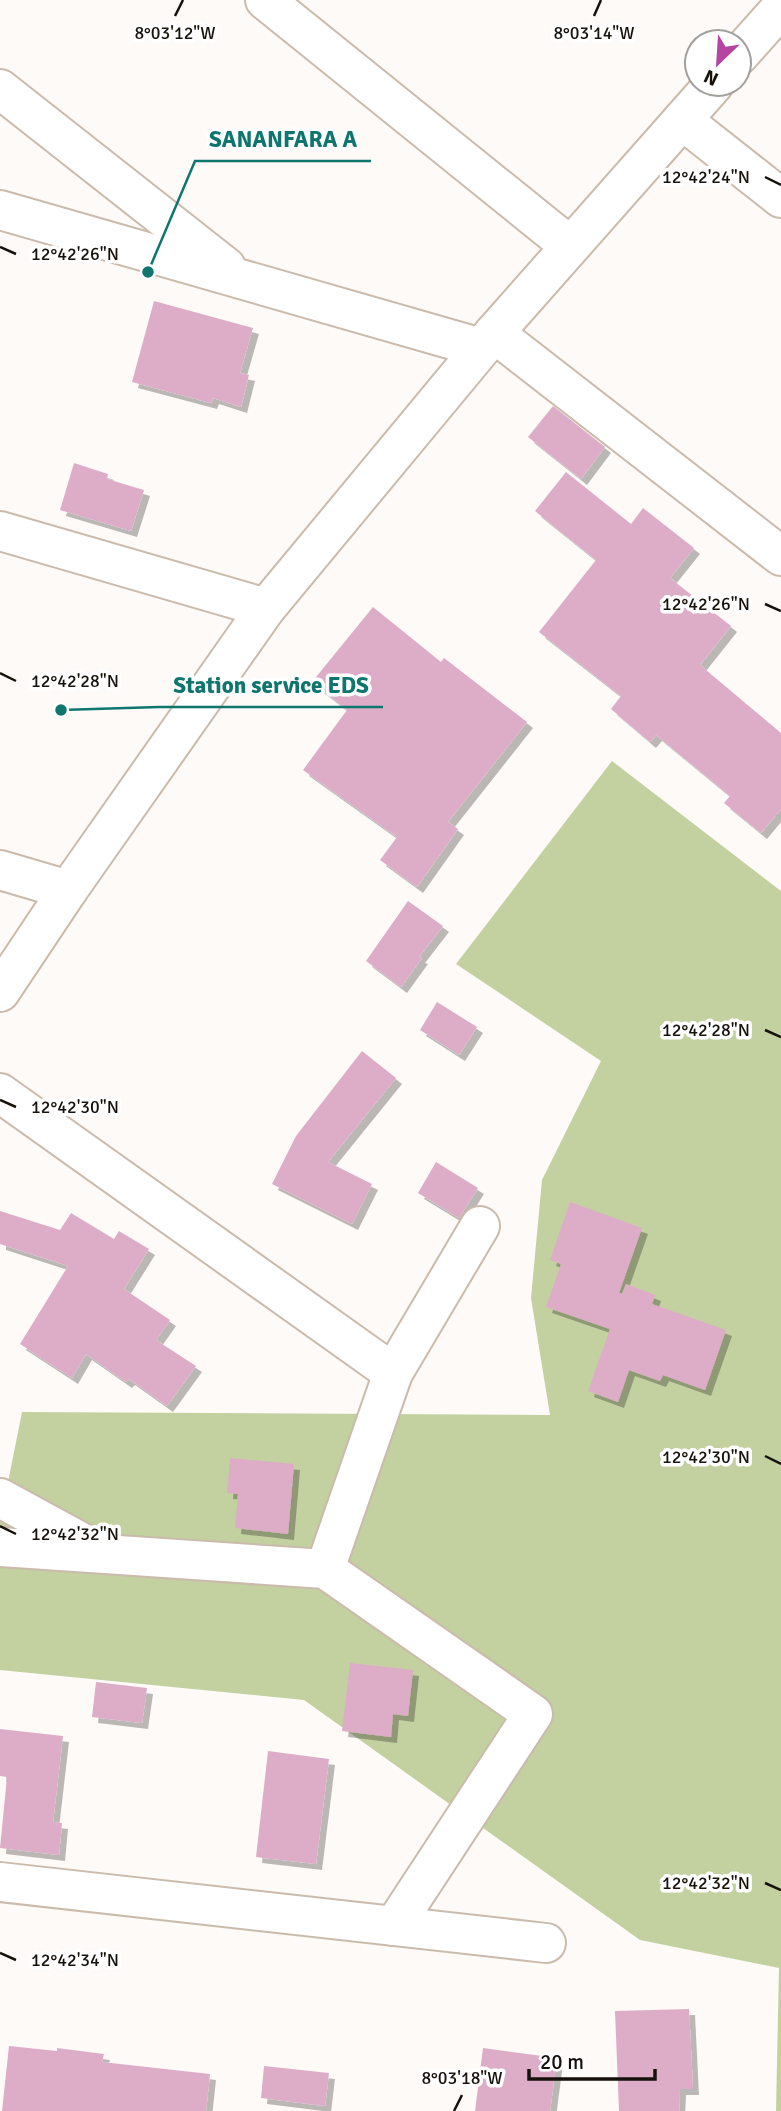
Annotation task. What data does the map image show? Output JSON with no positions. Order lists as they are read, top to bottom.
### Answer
{
  "places": ["SANANFARA A", "Station service EDS"],
  "scale_bar": "20 m",
  "north": "bottom left",
  "coordinates": [
    "8°03'12\"W",
    "8°03'14\"W",
    "12°42'24\"N",
    "12°42'26\"N",
    "12°42'28\"N",
    "12°42'30\"N",
    "12°42'32\"N",
    "12°42'34\"N",
    "8°03'18\"W"
  ]
}
